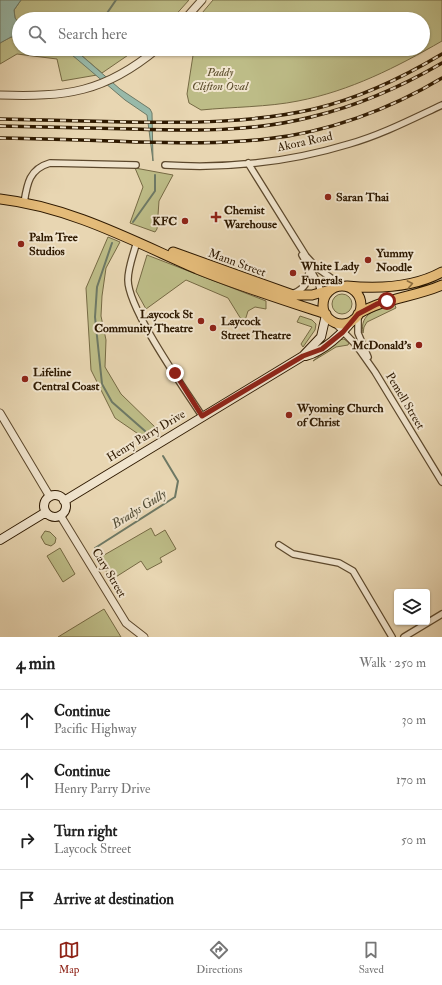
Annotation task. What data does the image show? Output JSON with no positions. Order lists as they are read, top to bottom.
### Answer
{
  "streets": {
    "main road": ["Mann Street", "Henry Parry Drive"],
    "street": ["Akora Road", "Pemell Street", "Cary Street"]
  },
  "crossings": [
    ["Mann Street", "Pemell Street"],
    ["Mann Street", "Henry Parry Drive"],
    ["Pemell Street", "Henry Parry Drive"],
    ["Henry Parry Drive", "Cary Street"]
  ],
  "water": ["Bradys Gully"],
  "parks": ["Paddy Clifton Oval"],
  "places": {
    "other": [
      "Saran Thai",
      "KFC",
      "Palm Tree Studios",
      "Yummy Noodle",
      "White Lady Funerals",
      "Laycock St Community Theatre",
      "Laycock Street Theatre",
      "McDonald's",
      "Lifeline Central Coast",
      "Wyoming Church of Christ"
    ],
    "health": ["Chemist Warehouse"]
  },
  "page": {
    "search": "Search here",
    "heading": ["4 min", "Walk · 250 m"],
    "list": [
      ["Continue", "Pacific Highway", "30 m"],
      ["Continue", "Henry Parry Drive", "170 m"],
      ["Turn right", "Laycock Street", "50 m"],
      "Arrive at destination"
    ],
    "nav": ["Map", "Directions", "Saved"]
  }
}
